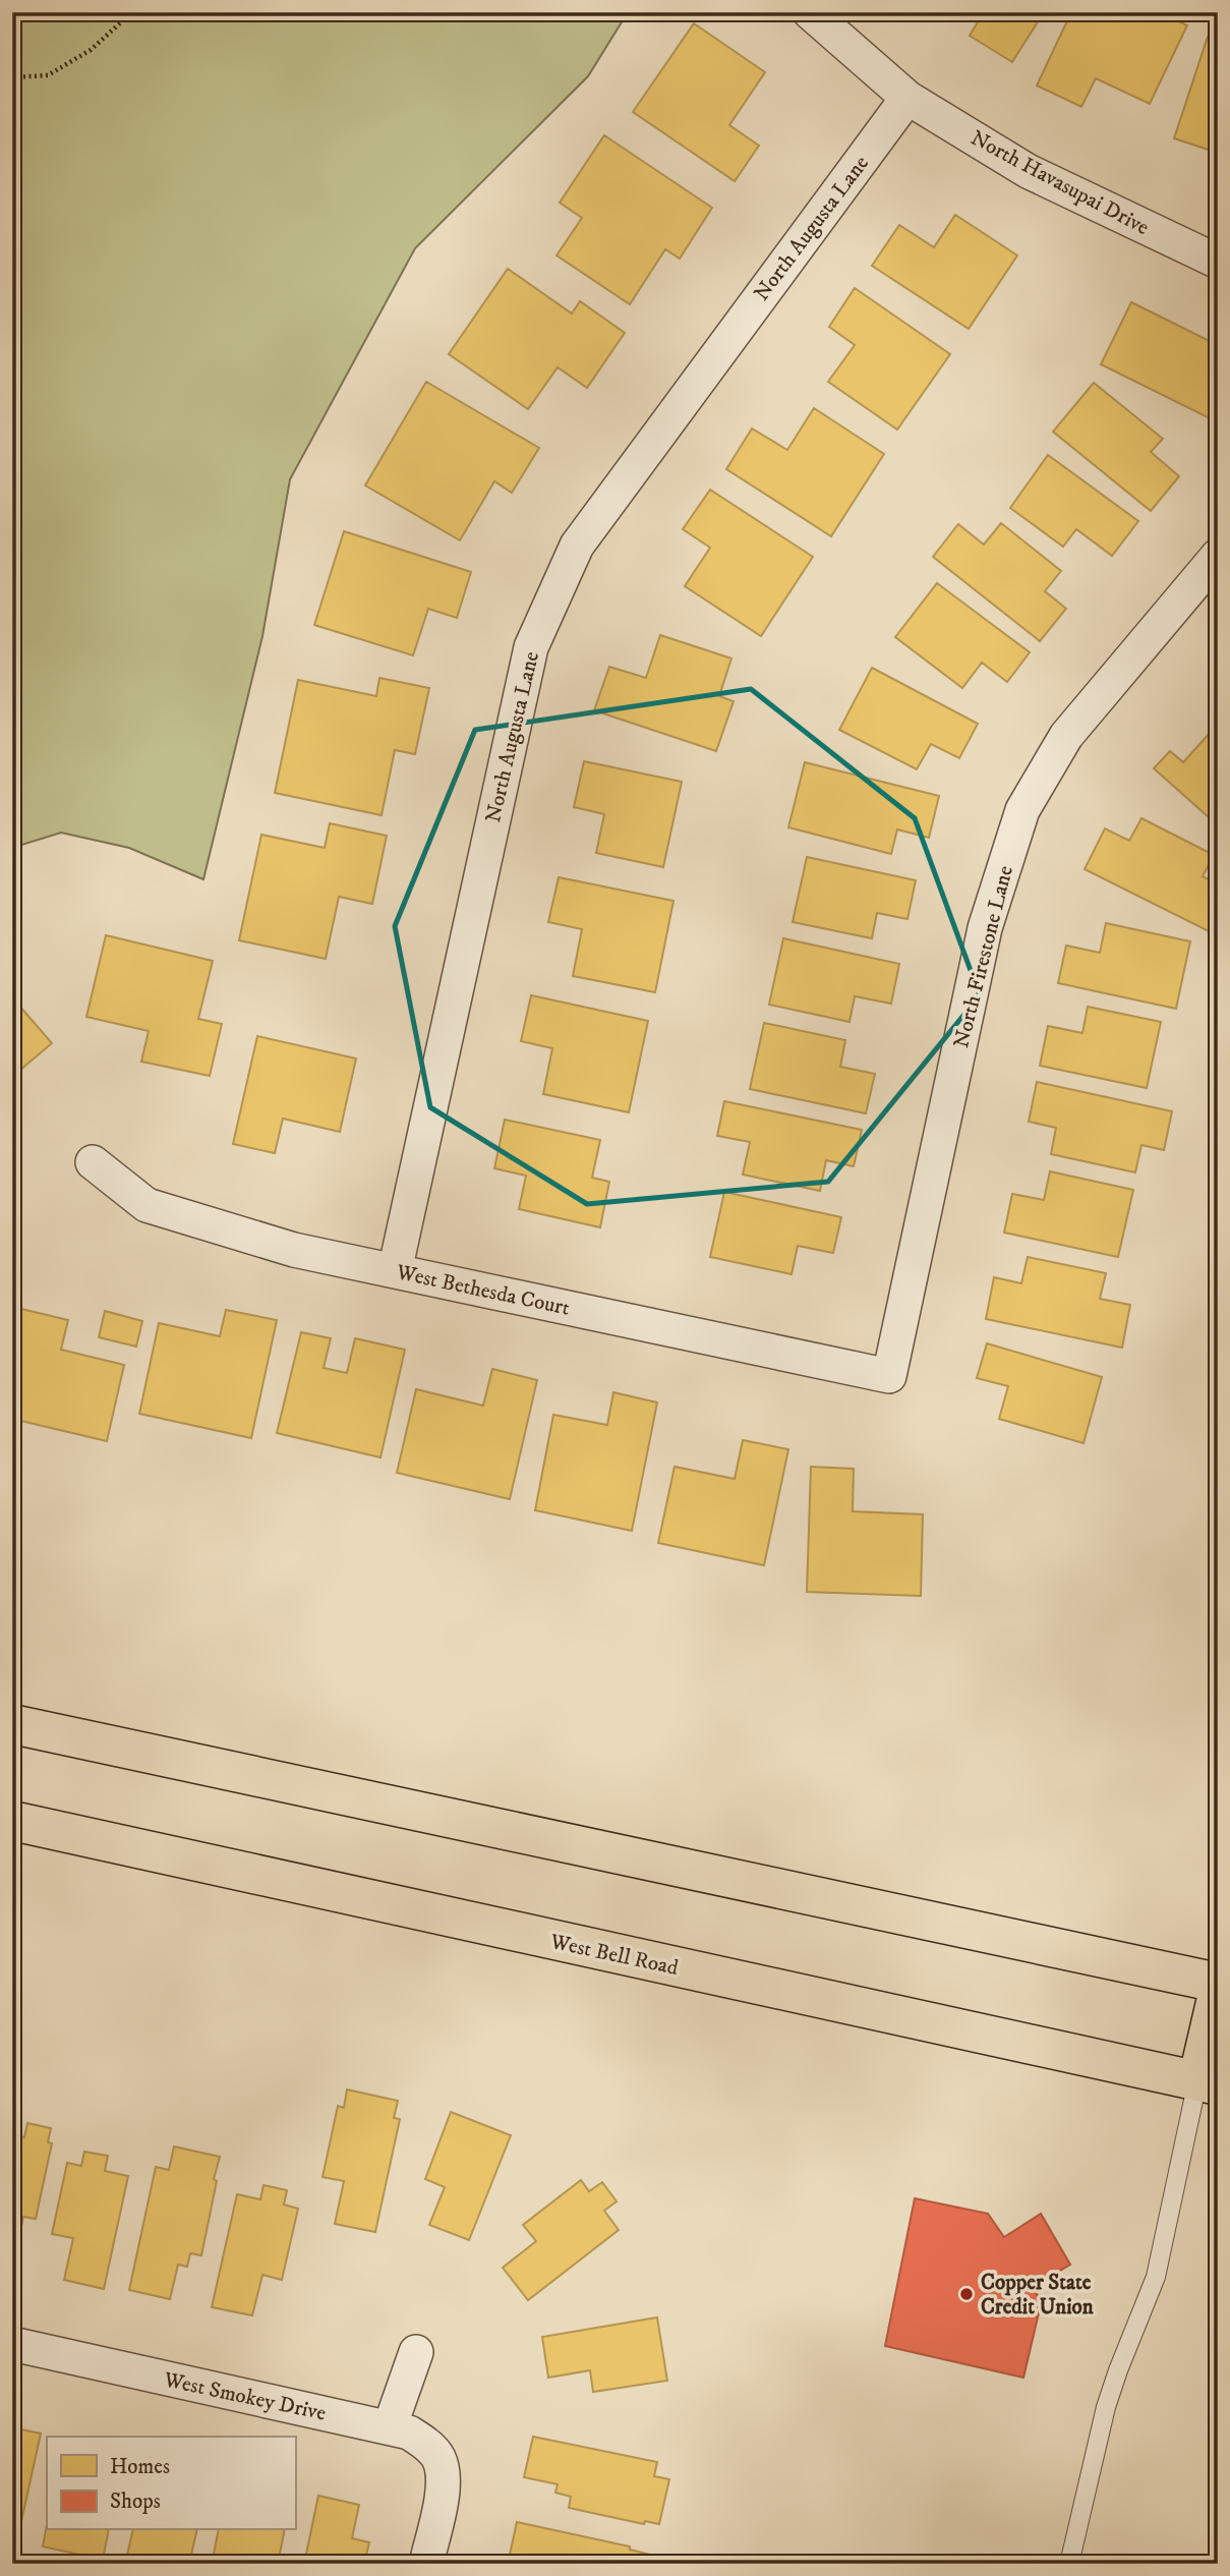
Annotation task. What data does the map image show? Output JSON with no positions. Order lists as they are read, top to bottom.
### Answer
{
  "streets": {
    "main road": ["West Bell Road"],
    "street": [
      "North Havasupai Drive",
      "North Augusta Lane",
      "North Firestone Lane",
      "West Bethesda Court",
      "West Smokey Drive"
    ]
  },
  "crossings": [
    ["North Havasupai Drive", "North Augusta Lane"],
    ["North Augusta Lane", "West Bethesda Court"],
    ["North Firestone Lane", "West Bethesda Court"]
  ],
  "places": ["Copper State Credit Union"],
  "legend": ["Homes", "Shops"]
}
